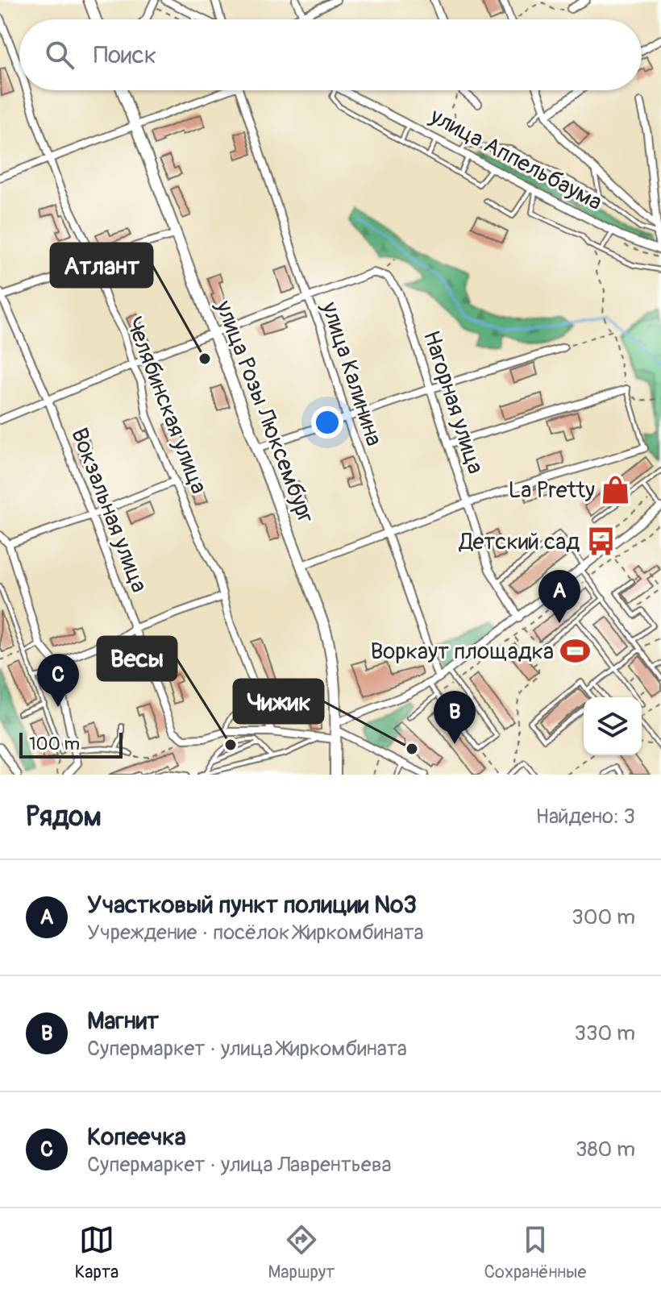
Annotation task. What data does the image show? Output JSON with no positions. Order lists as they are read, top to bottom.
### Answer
{
  "streets": {
    "street": [
      "улица Аппельбаума",
      "улица Калинина",
      "Нагорная улица",
      "Челябинская улица",
      "улица Розы Люксембург",
      "Вокзальная улица"
    ]
  },
  "places": {
    "other": ["Атлант", "Весы", "Чижик"],
    "shop": ["La Pretty"],
    "bus stop": ["Детский сад"],
    "sports": ["Воркаут площадка"]
  },
  "scale_bar": "100 m",
  "page": {
    "search": "Поиск",
    "pins": ["A", "C", "B"],
    "scale": "100 m",
    "heading": ["Рядом", "Найдено: 3"],
    "list": [
      {
        "mark": "A",
        "name": "Участковый пункт полиции №3",
        "note": "Учреждение · посёлок Жиркомбината",
        "value": "300 m"
      },
      {
        "mark": "B",
        "name": "Магнит",
        "note": "Супермаркет · улица Жиркомбината",
        "value": "330 m"
      },
      {
        "mark": "C",
        "name": "Копеечка",
        "note": "Супермаркет · улица Лаврентьева",
        "value": "380 m"
      }
    ],
    "nav": ["Карта", "Маршрут", "Сохранённые"]
  }
}
